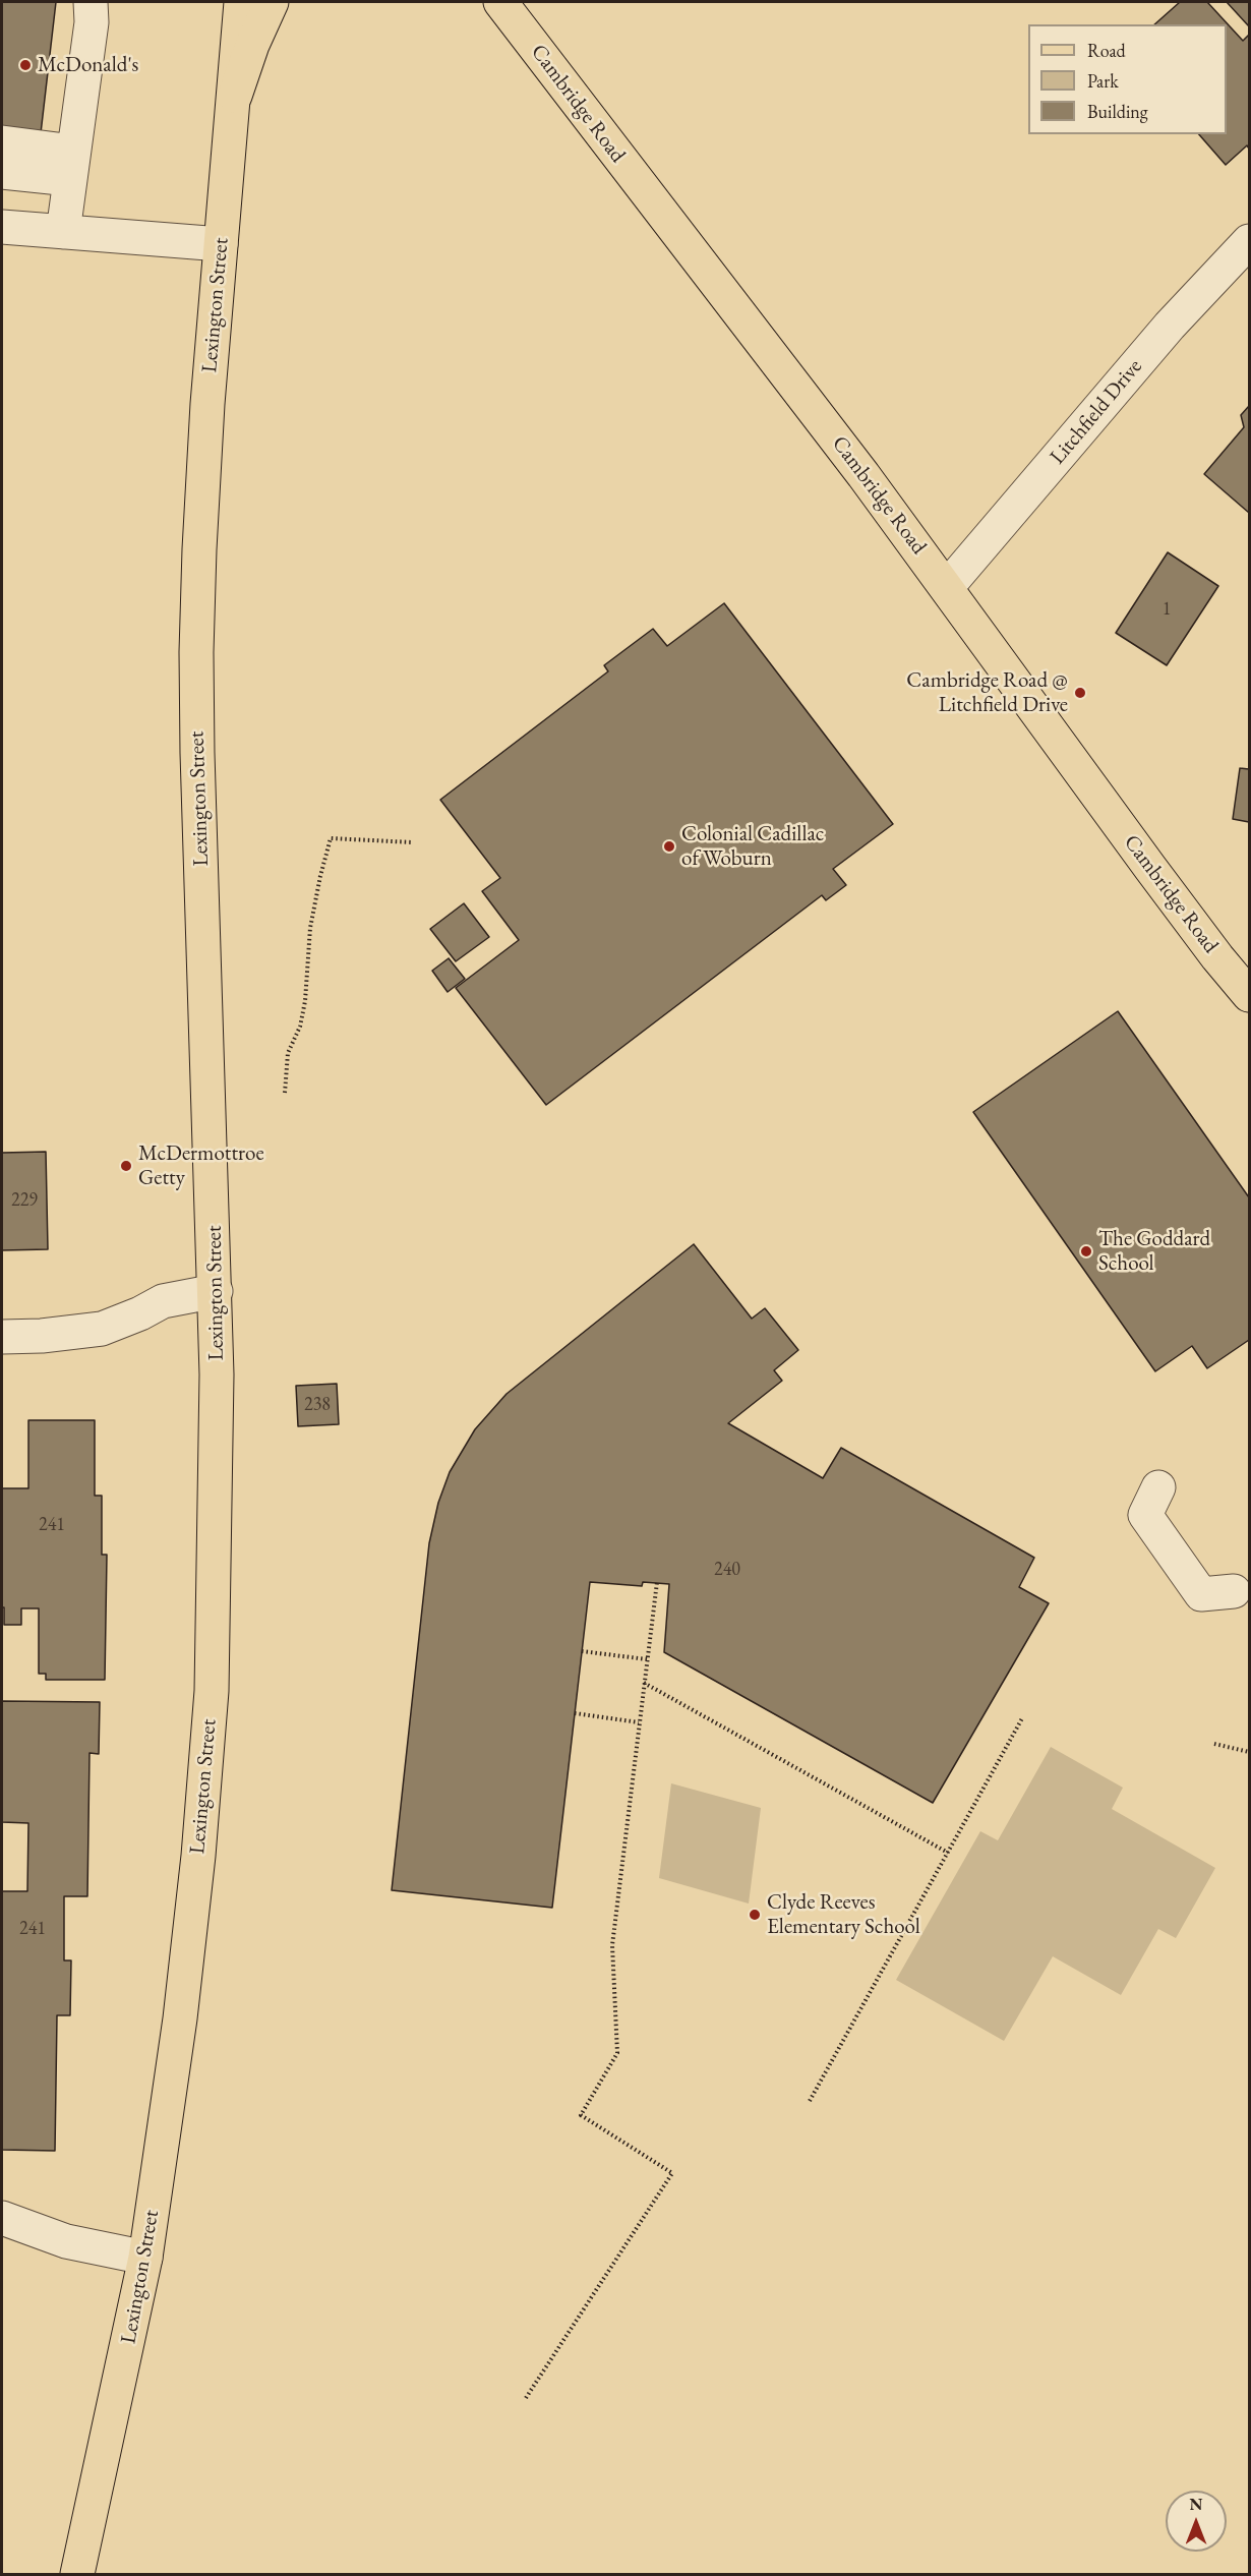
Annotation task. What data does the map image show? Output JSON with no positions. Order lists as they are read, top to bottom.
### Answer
{
  "streets": {
    "main road": ["Cambridge Road", "Lexington Street"],
    "street": ["Litchfield Drive"]
  },
  "crossings": [
    ["Cambridge Road", "Litchfield Drive"]
  ],
  "places": [
    "McDonald's",
    "Cambridge Road @ Litchfield Drive",
    "Colonial Cadillac of Woburn",
    "McDermottroe Getty",
    "The Goddard School",
    "Clyde Reeves Elementary School"
  ],
  "house_numbers": [
    "1",
    "229",
    "238",
    "241",
    "240",
    "241"
  ],
  "legend": ["Road", "Park", "Building"],
  "north": "top"
}
